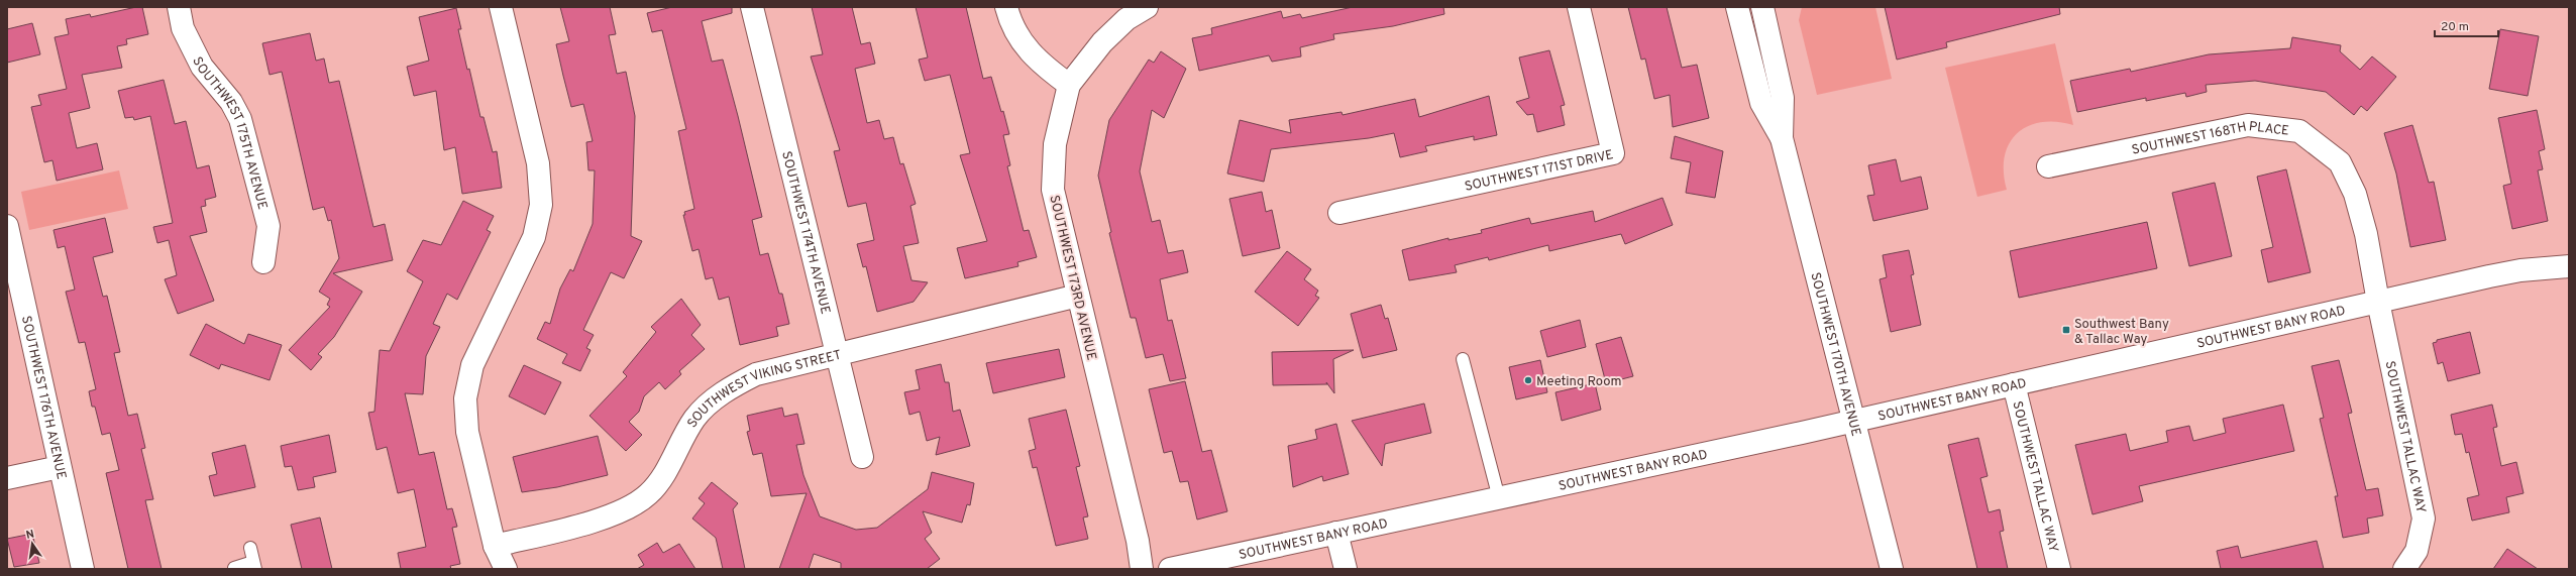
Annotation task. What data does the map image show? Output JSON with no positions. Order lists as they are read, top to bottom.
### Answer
{
  "streets": {
    "street": [
      "SOUTHWEST 175TH AVENUE",
      "SOUTHWEST 168TH PLACE",
      "SOUTHWEST 171ST DRIVE",
      "SOUTHWEST 174TH AVENUE",
      "SOUTHWEST 173RD AVENUE",
      "SOUTHWEST BANY ROAD",
      "SOUTHWEST 170TH AVENUE",
      "SOUTHWEST VIKING STREET",
      "SOUTHWEST 176TH AVENUE",
      "SOUTHWEST TALLAC WAY"
    ]
  },
  "crossings": [
    ["SOUTHWEST 168TH PLACE", "SOUTHWEST BANY ROAD"],
    ["SOUTHWEST 168TH PLACE", "SOUTHWEST TALLAC WAY"],
    ["SOUTHWEST 174TH AVENUE", "SOUTHWEST VIKING STREET"],
    ["SOUTHWEST 173RD AVENUE", "SOUTHWEST VIKING STREET"],
    ["SOUTHWEST BANY ROAD", "SOUTHWEST 170TH AVENUE"],
    ["SOUTHWEST BANY ROAD", "SOUTHWEST TALLAC WAY"]
  ],
  "places": {
    "transit": ["Southwest Bany & Tallac Way"],
    "other": ["Meeting Room"]
  },
  "scale_bar": "20 m",
  "north": "top"
}
